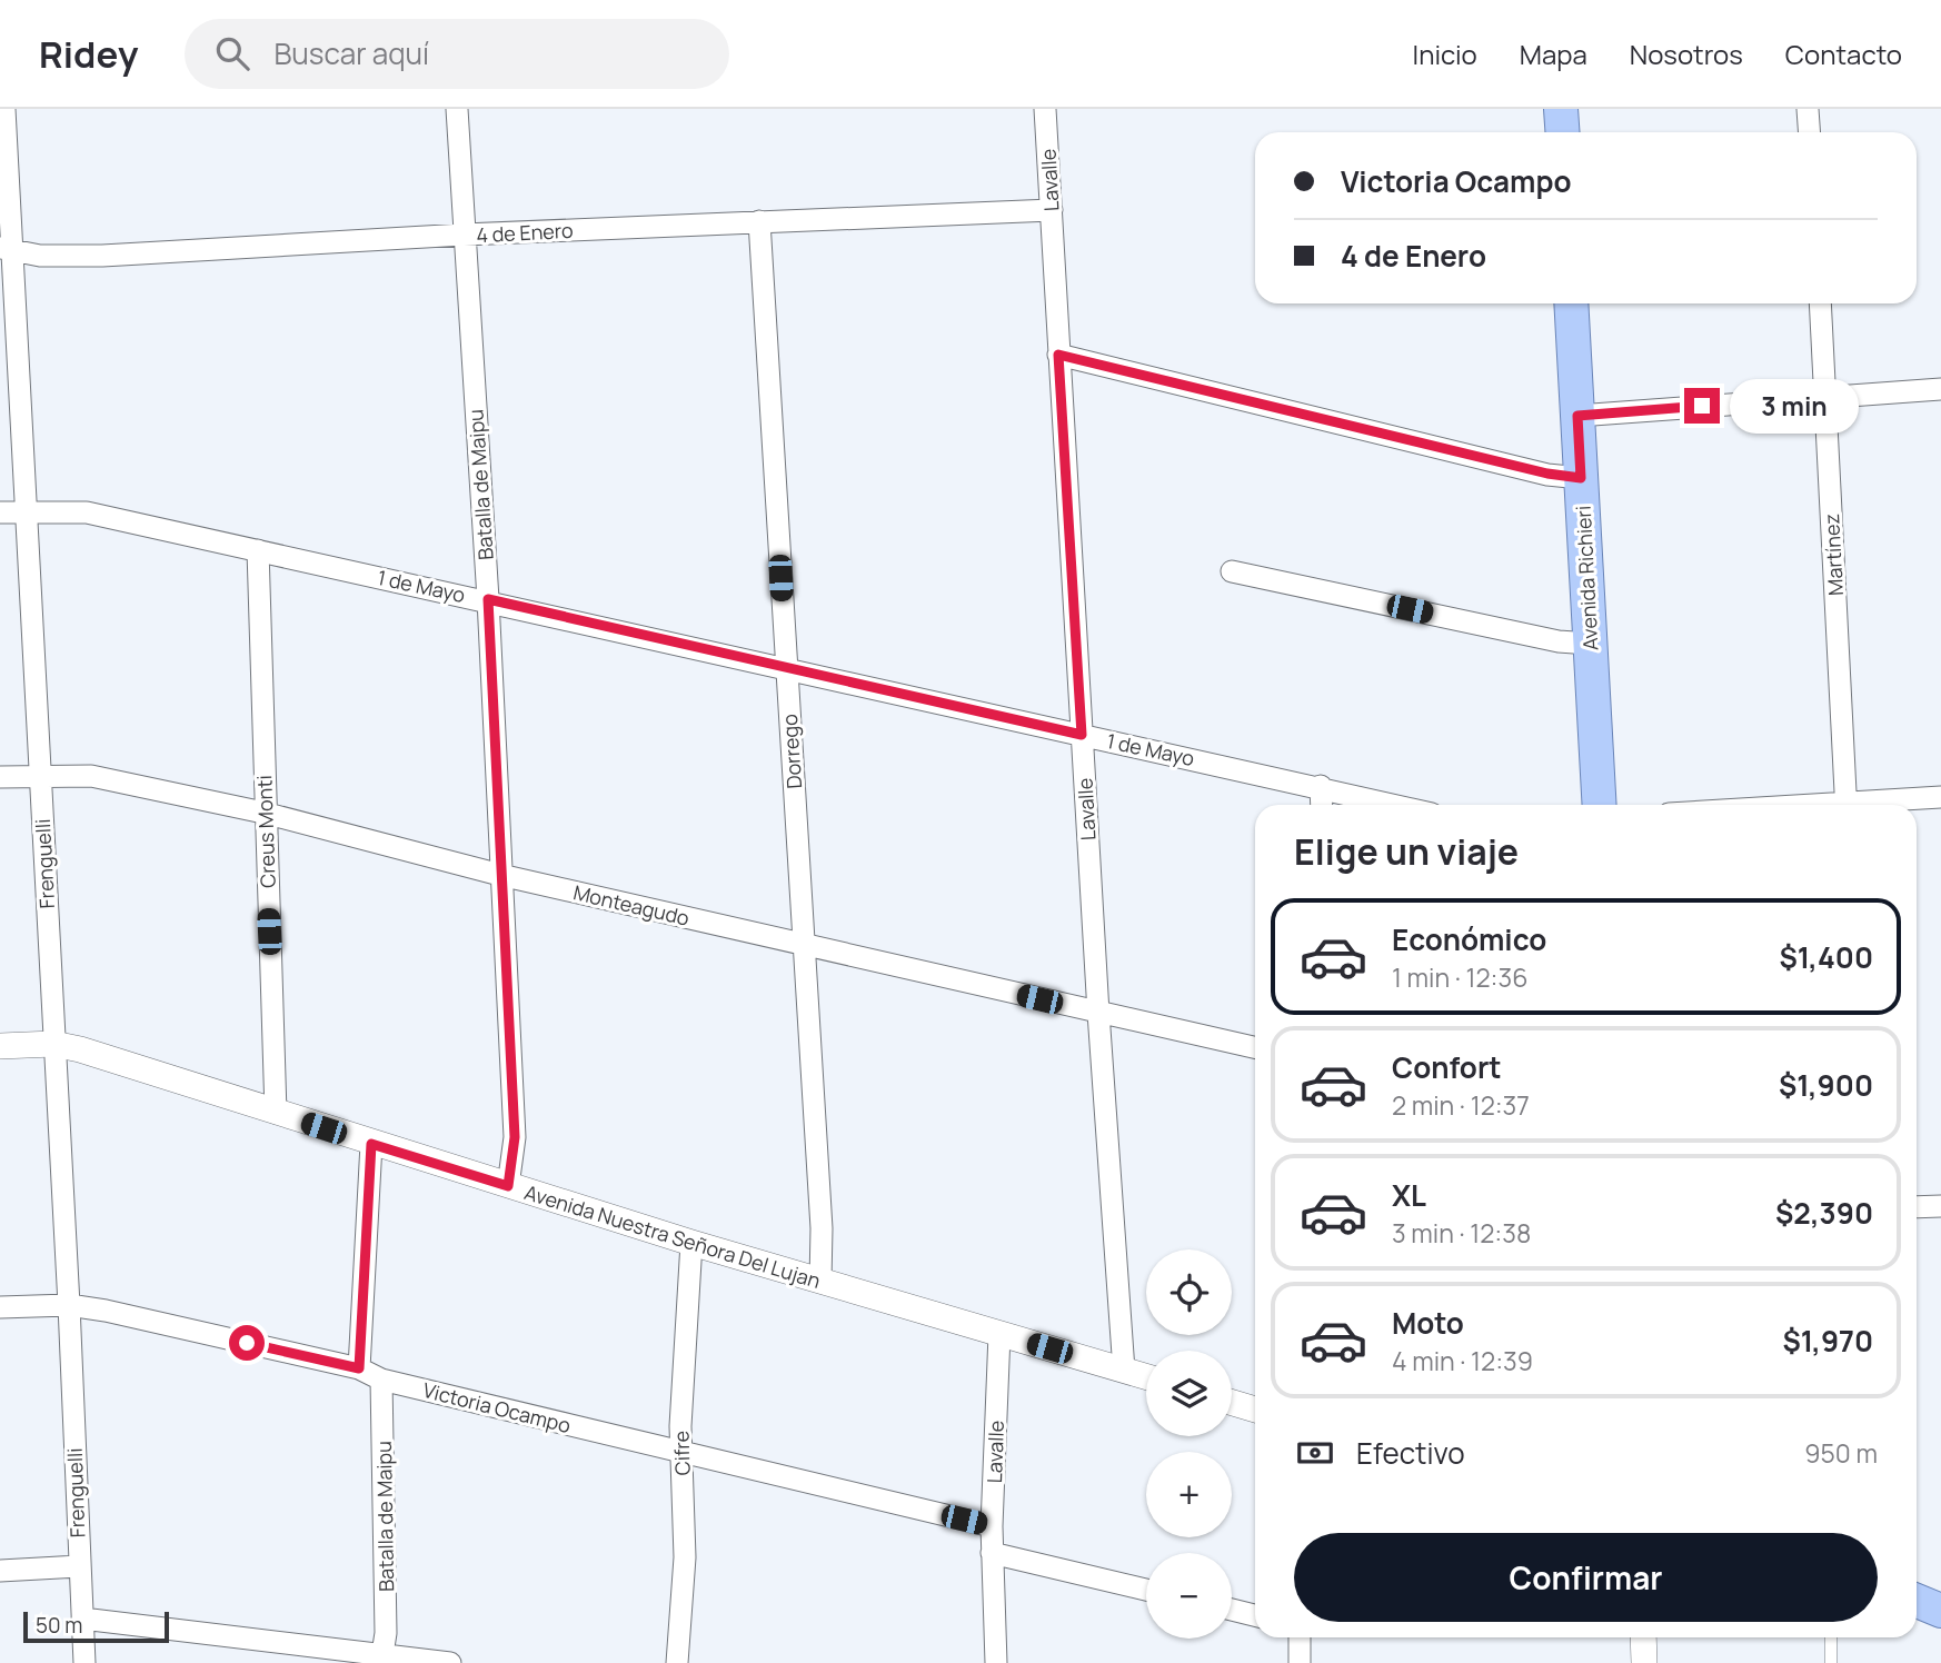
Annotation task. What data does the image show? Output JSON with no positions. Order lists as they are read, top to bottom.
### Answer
{
  "streets": {
    "main road": ["Avenida Richieri"],
    "street": [
      "Lavalle",
      "4 de Enero",
      "Batalla de Maipu",
      "Martínez",
      "1 de Mayo",
      "Dorrego",
      "Creus Monti",
      "Frenguelli",
      "Monteagudo",
      "Avenida Nuestra Señora Del Lujan",
      "Victoria Ocampo",
      "Cifre"
    ]
  },
  "crossings": [
    ["Lavalle", "4 de Enero"],
    ["Lavalle", "1 de Mayo"],
    ["Lavalle", "Monteagudo"],
    ["Lavalle", "Avenida Nuestra Señora Del Lujan"],
    ["Lavalle", "Victoria Ocampo"],
    ["4 de Enero", "Batalla de Maipu"],
    ["4 de Enero", "Dorrego"],
    ["4 de Enero", "Frenguelli"],
    ["Batalla de Maipu", "1 de Mayo"],
    ["Batalla de Maipu", "Monteagudo"],
    ["Batalla de Maipu", "Avenida Nuestra Señora Del Lujan"],
    ["Batalla de Maipu", "Victoria Ocampo"],
    ["1 de Mayo", "Dorrego"],
    ["1 de Mayo", "Creus Monti"],
    ["1 de Mayo", "Frenguelli"],
    ["Dorrego", "Monteagudo"],
    ["Dorrego", "Avenida Nuestra Señora Del Lujan"],
    ["Creus Monti", "Monteagudo"],
    ["Creus Monti", "Avenida Nuestra Señora Del Lujan"],
    ["Frenguelli", "Monteagudo"],
    ["Frenguelli", "Avenida Nuestra Señora Del Lujan"],
    ["Frenguelli", "Victoria Ocampo"],
    ["Avenida Nuestra Señora Del Lujan", "Cifre"],
    ["Victoria Ocampo", "Cifre"]
  ],
  "scale_bar": "50 m",
  "page": {
    "header": "Ridey",
    "search": "Buscar aquí",
    "nav": [
      "Inicio",
      "Mapa",
      "Nosotros",
      "Contacto"
    ],
    "banner": ["Victoria Ocampo", "4 de Enero"],
    "bubble": "3 min",
    "heading": "Elige un viaje",
    "list": [
      {
        "name": "Económico",
        "note": "1 min · 12:36",
        "value": "$1,400"
      },
      {
        "name": "Confort",
        "note": "2 min · 12:37",
        "value": "$1,900"
      },
      {
        "name": "XL",
        "note": "3 min · 12:38",
        "value": "$2,390"
      },
      {
        "name": "Moto",
        "note": "4 min · 12:39",
        "value": "$1,970"
      }
    ],
    "map_buttons": ["+", "−"],
    "pay": ["Efectivo", "950 m"],
    "buttons": "Confirmar",
    "scale": "50 m"
  }
}
